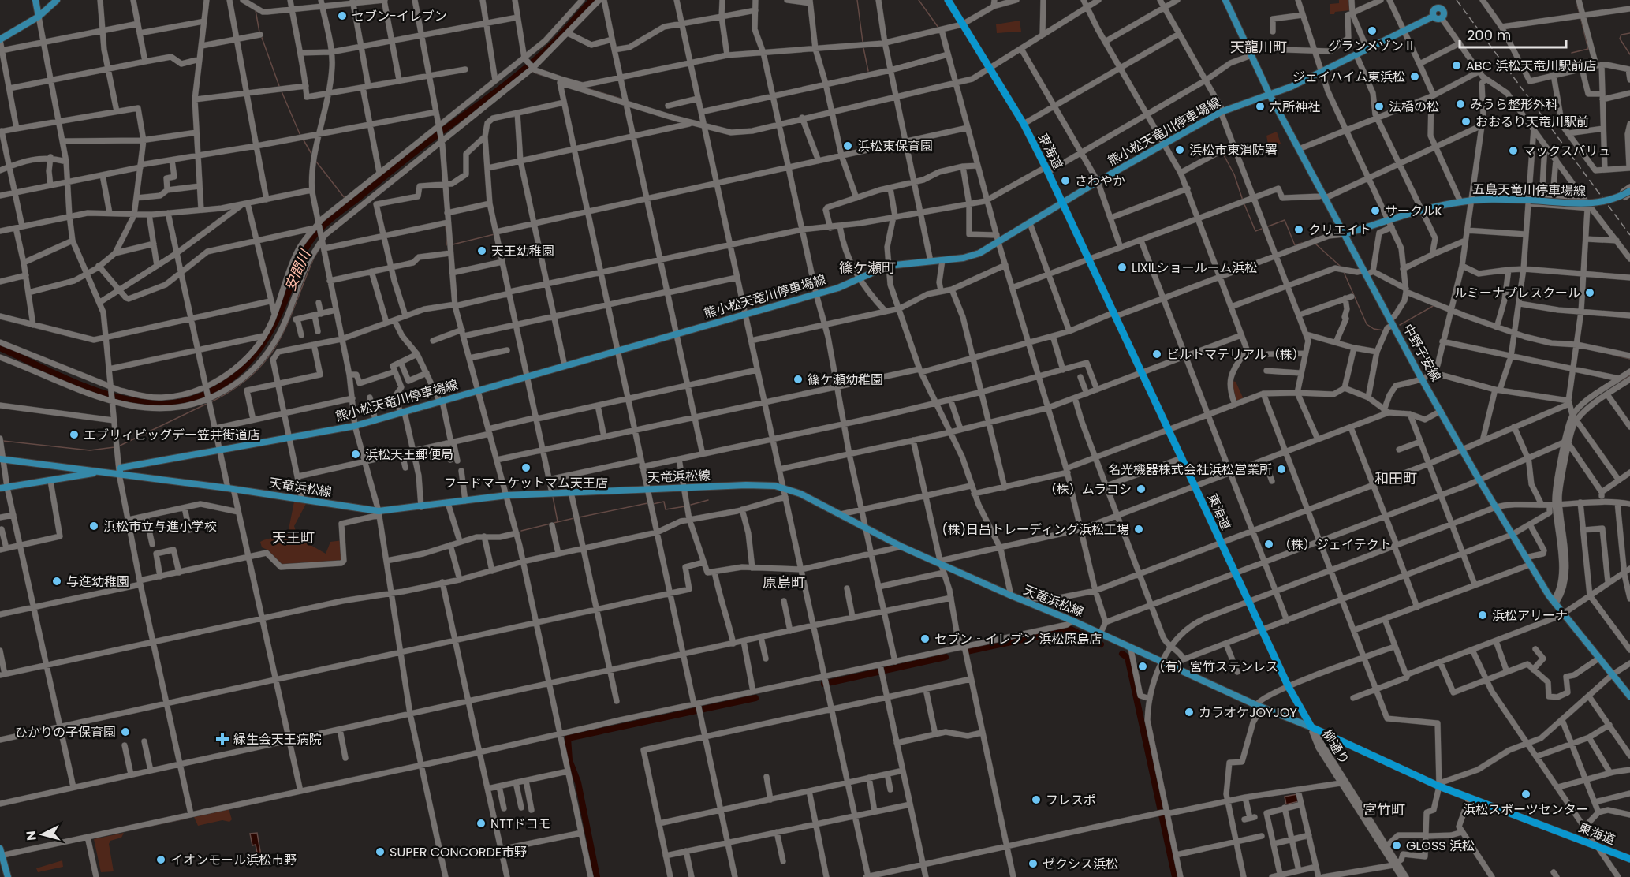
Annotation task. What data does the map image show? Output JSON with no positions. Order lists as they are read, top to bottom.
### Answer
{
  "streets": {
    "highway": ["東海道"],
    "main road": [
      "熊小松天竜川停車場線",
      "五島天竜川停車場線",
      "中野子安線",
      "天竜浜松線"
    ],
    "street": ["柳通り"]
  },
  "crossings": [
    ["熊小松天竜川停車場線", "東海道"],
    ["熊小松天竜川停車場線", "中野子安線"],
    ["熊小松天竜川停車場線", "天竜浜松線"],
    ["東海道", "天竜浜松線"],
    ["東海道", "柳通り"],
    ["五島天竜川停車場線", "中野子安線"],
    ["天竜浜松線", "柳通り"]
  ],
  "districts": [
    "天龍川町",
    "篠ケ瀬町",
    "和田町",
    "天王町",
    "原島町",
    "宮竹町"
  ],
  "water": ["安間川"],
  "places": {
    "other": [
      "セブン-イレブン",
      "グランメゾンⅡ",
      "ABC 浜松天竜川駅前店",
      "ジェイハイム東浜松",
      "みうら整形外科",
      "六所神社",
      "法橋の松",
      "おおるり天竜川駅前",
      "浜松東保育園",
      "浜松市東消防署",
      "マックスバリュ",
      "さわやか",
      "サークルK",
      "クリエイト",
      "天王幼稚園",
      "LIXILショールーム浜松",
      "ルミーナプレスクール",
      "ビルトマテリアル（株）",
      "篠ケ瀬幼稚園",
      "エブリィビッグデー笠井街道店",
      "浜松天王郵便局",
      "フードマーケットマム天王店",
      "名光機器株式会社浜松営業所",
      "（株）ムラコシ",
      "浜松市立与進小学校",
      "(株)日昌トレーディング浜松工場",
      "（株）ジェイテクト",
      "与進幼稚園",
      "浜松アリーナ",
      "セブン‐イレブン 浜松原島店",
      "（有）宮竹ステンレス",
      "カラオケJOYJOY",
      "ひかりの子保育園",
      "浜松スポーツセンター",
      "フレスポ",
      "NTTドコモ",
      "GLOSS 浜松",
      "SUPER CONCORDE市野",
      "イオンモール浜松市野",
      "ゼクシス浜松"
    ],
    "health": ["緑生会天王病院"]
  },
  "scale_bar": "200 m",
  "north": "left"
}
